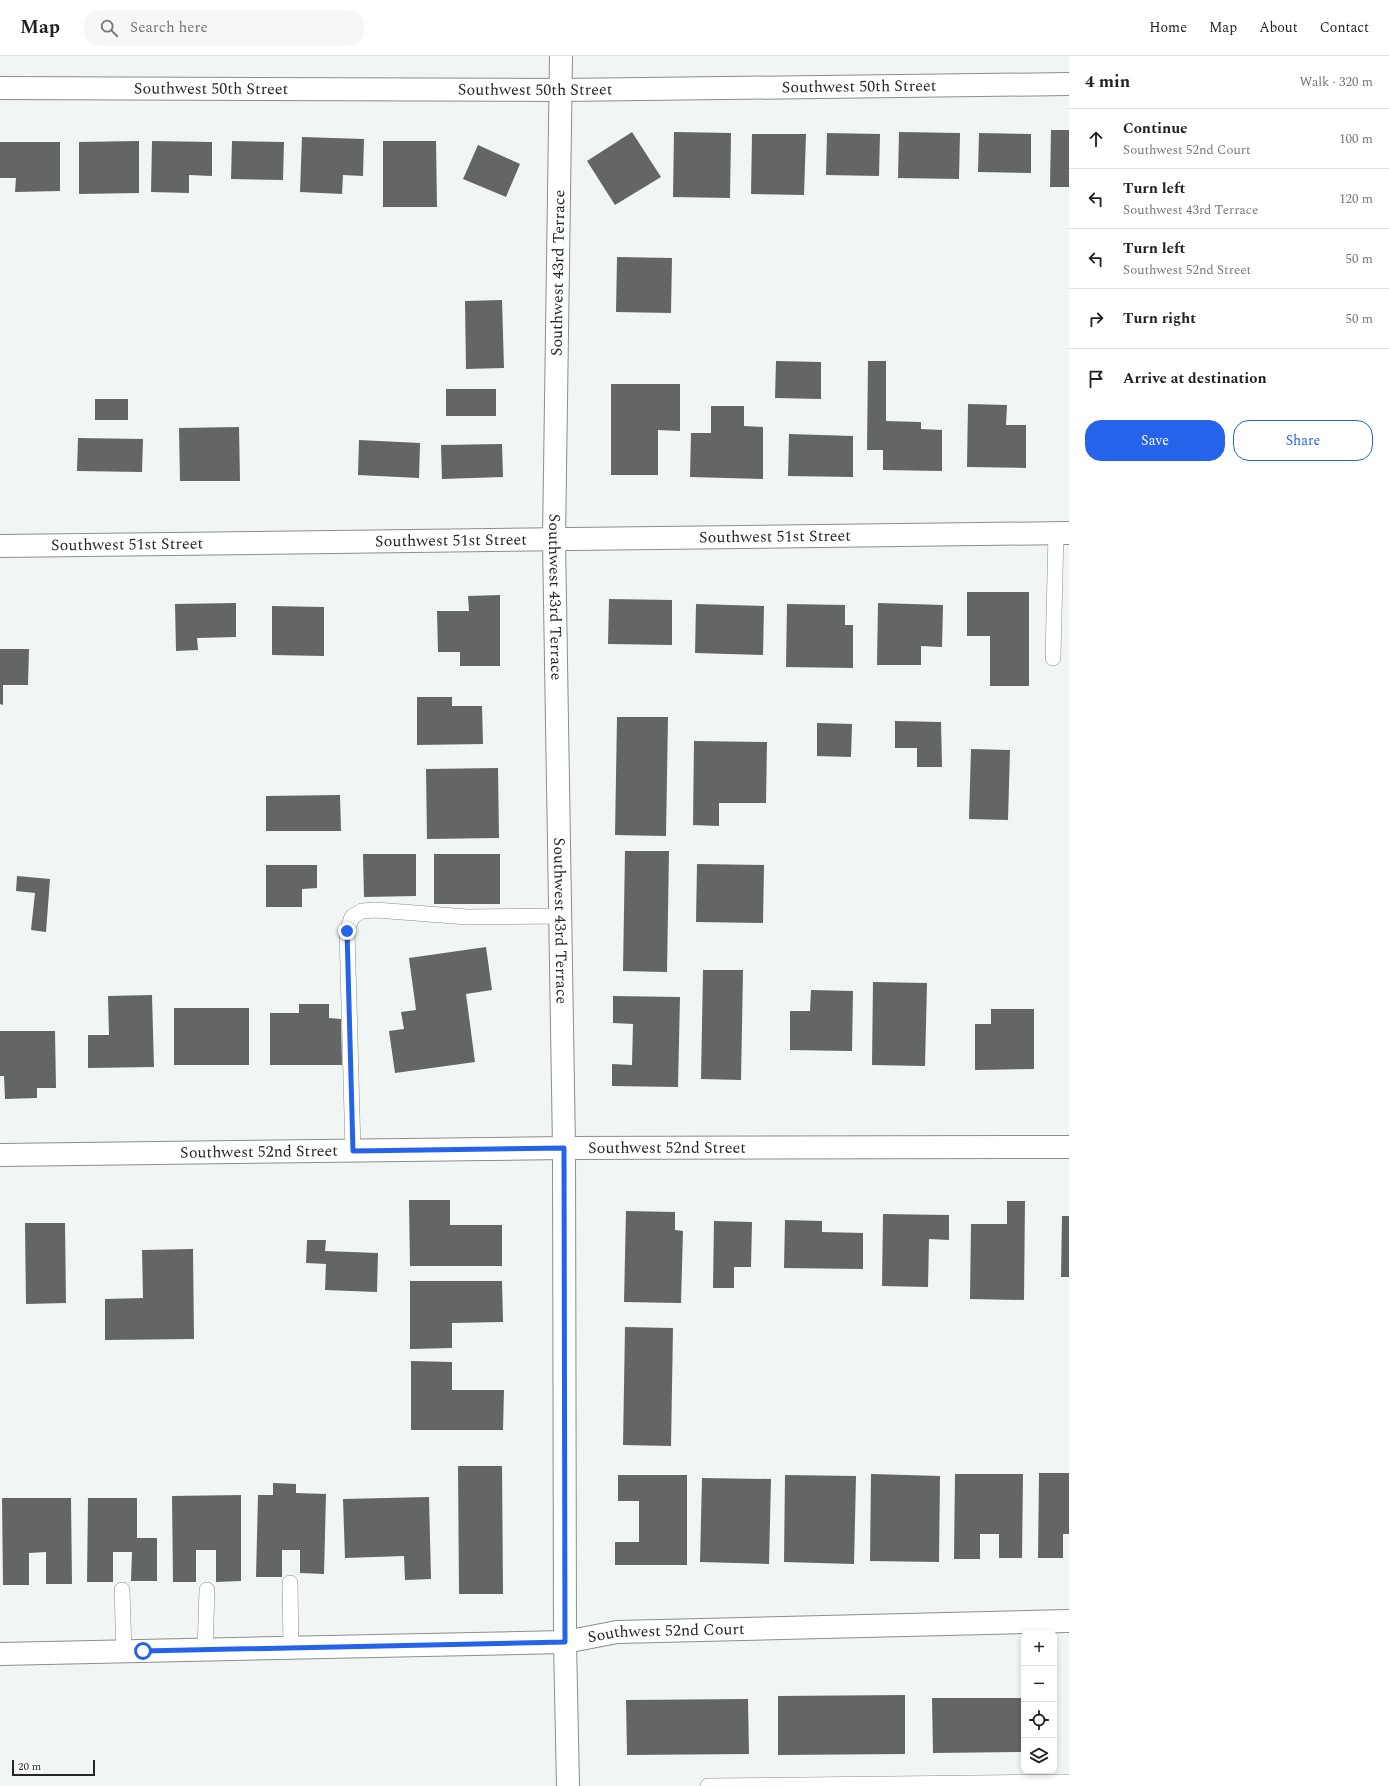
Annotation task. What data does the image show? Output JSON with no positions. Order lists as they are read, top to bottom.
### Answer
{
  "streets": {
    "street": [
      "Southwest 50th Street",
      "Southwest 43rd Terrace",
      "Southwest 51st Street",
      "Southwest 52nd Street",
      "Southwest 52nd Court"
    ]
  },
  "crossings": [
    ["Southwest 50th Street", "Southwest 43rd Terrace"],
    ["Southwest 43rd Terrace", "Southwest 51st Street"],
    ["Southwest 43rd Terrace", "Southwest 52nd Street"],
    ["Southwest 43rd Terrace", "Southwest 52nd Court"]
  ],
  "scale_bar": "20 m",
  "page": {
    "header": "Map",
    "search": "Search here",
    "nav": [
      "Home",
      "Map",
      "About",
      "Contact"
    ],
    "heading": ["4 min", "Walk · 320 m"],
    "list": [
      ["Continue", "Southwest 52nd Court", "100 m"],
      ["Turn left", "Southwest 43rd Terrace", "120 m"],
      ["Turn left", "Southwest 52nd Street", "50 m"],
      ["Turn right", "50 m"],
      "Arrive at destination"
    ],
    "buttons": ["Save", "Share"],
    "map_buttons": ["+", "−"],
    "scale": "20 m"
  }
}
